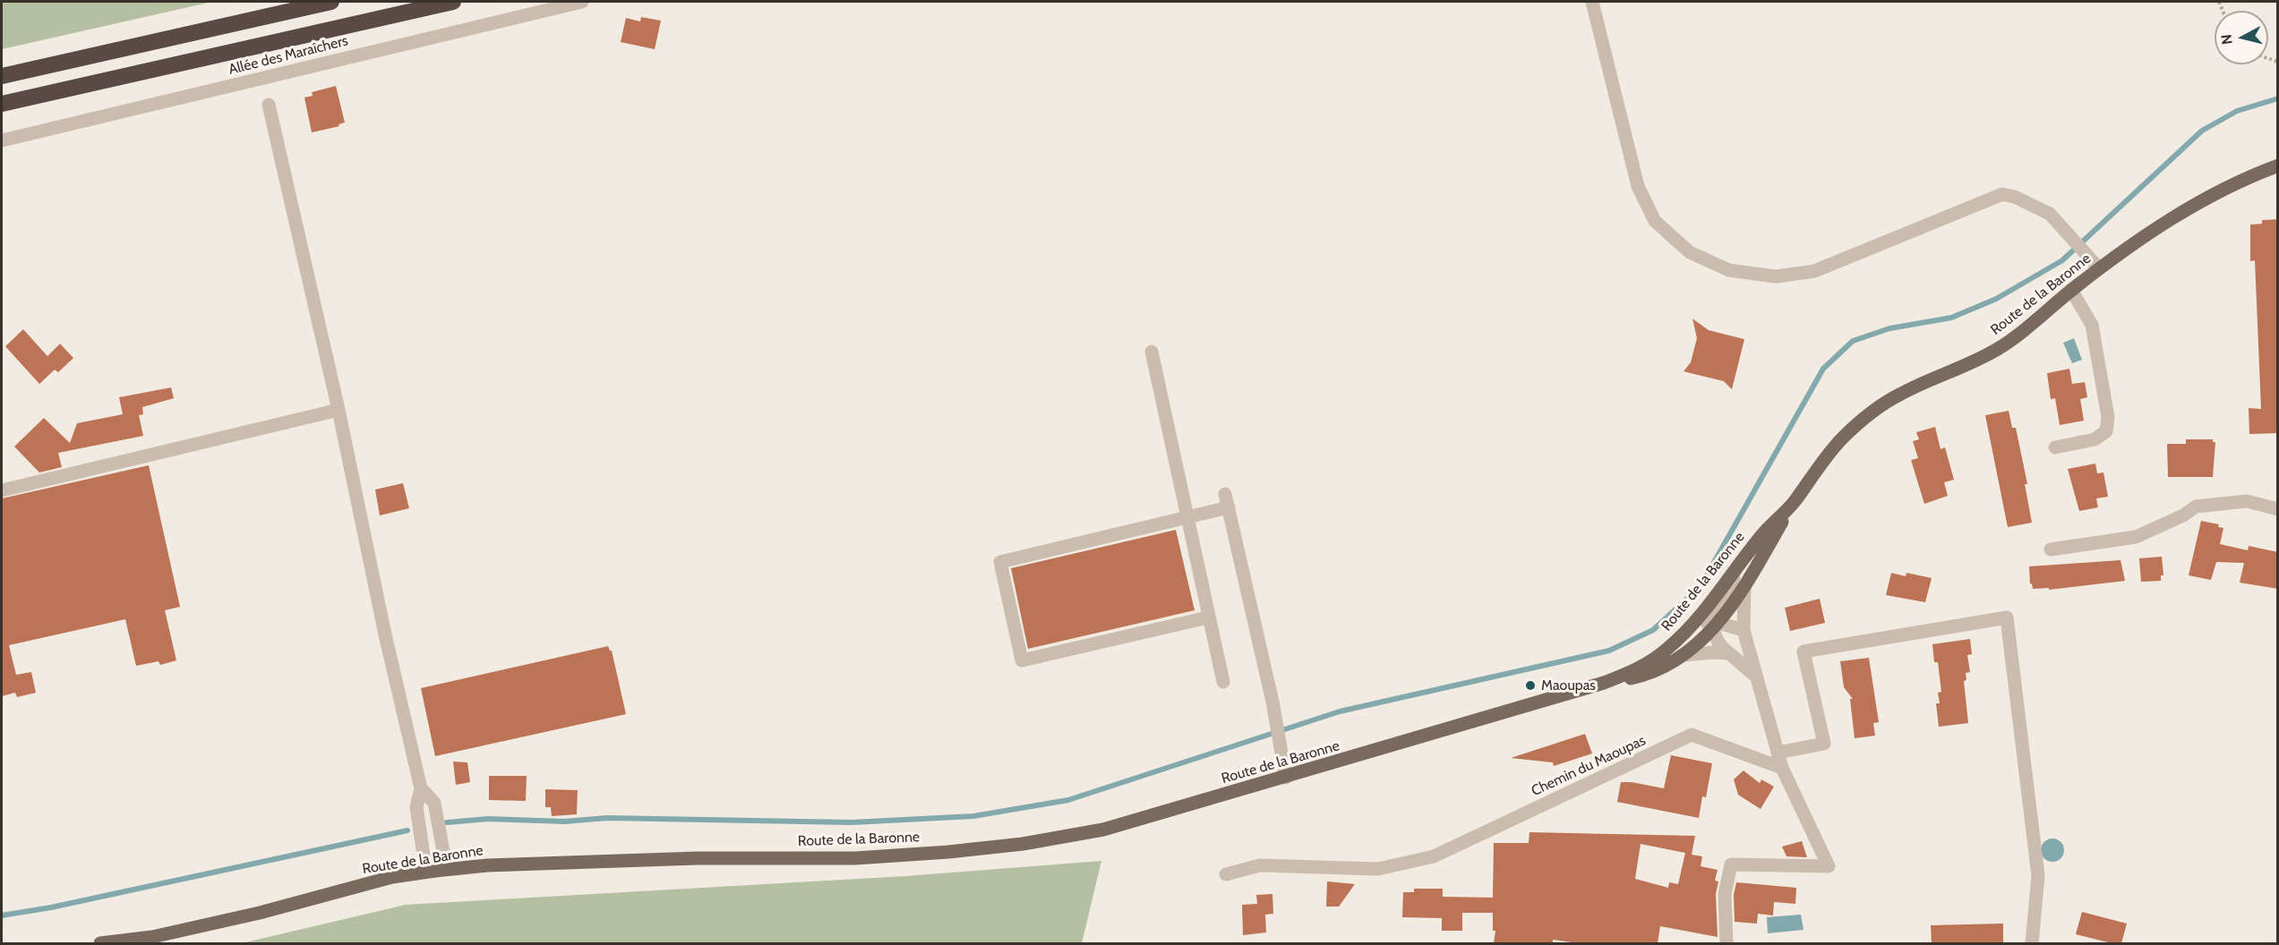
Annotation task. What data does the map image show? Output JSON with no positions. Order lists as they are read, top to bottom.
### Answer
{
  "streets": {
    "main road": ["Route de la Baronne"],
    "street": ["Allée des Maraîchers", "Chemin du Maoupas"]
  },
  "places": ["Maoupas"],
  "north": "left"
}
